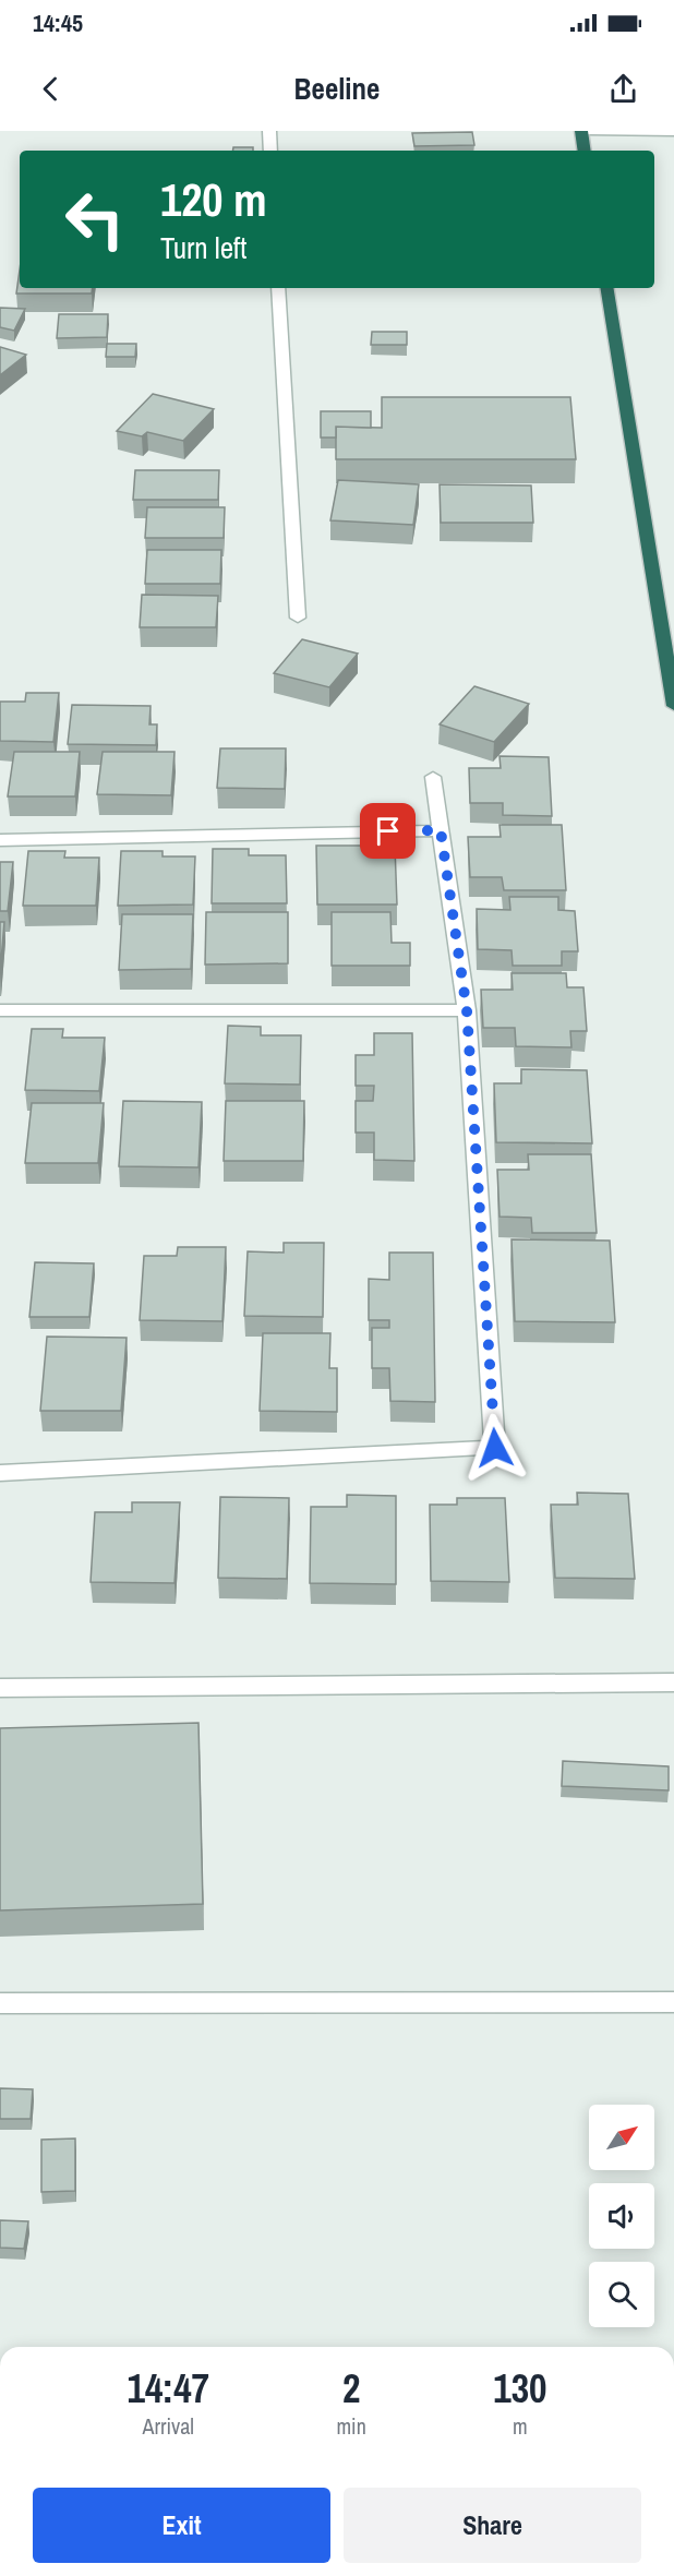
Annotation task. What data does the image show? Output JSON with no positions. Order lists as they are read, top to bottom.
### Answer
{
  "north": "top right",
  "page": {
    "status": "14:45",
    "header": "Beeline",
    "turn": ["120 m", "Turn left"],
    "eta": [
      "14:47",
      "Arrival",
      "2",
      "min",
      "130",
      "m"
    ],
    "buttons": ["Exit", "Share"]
  }
}
